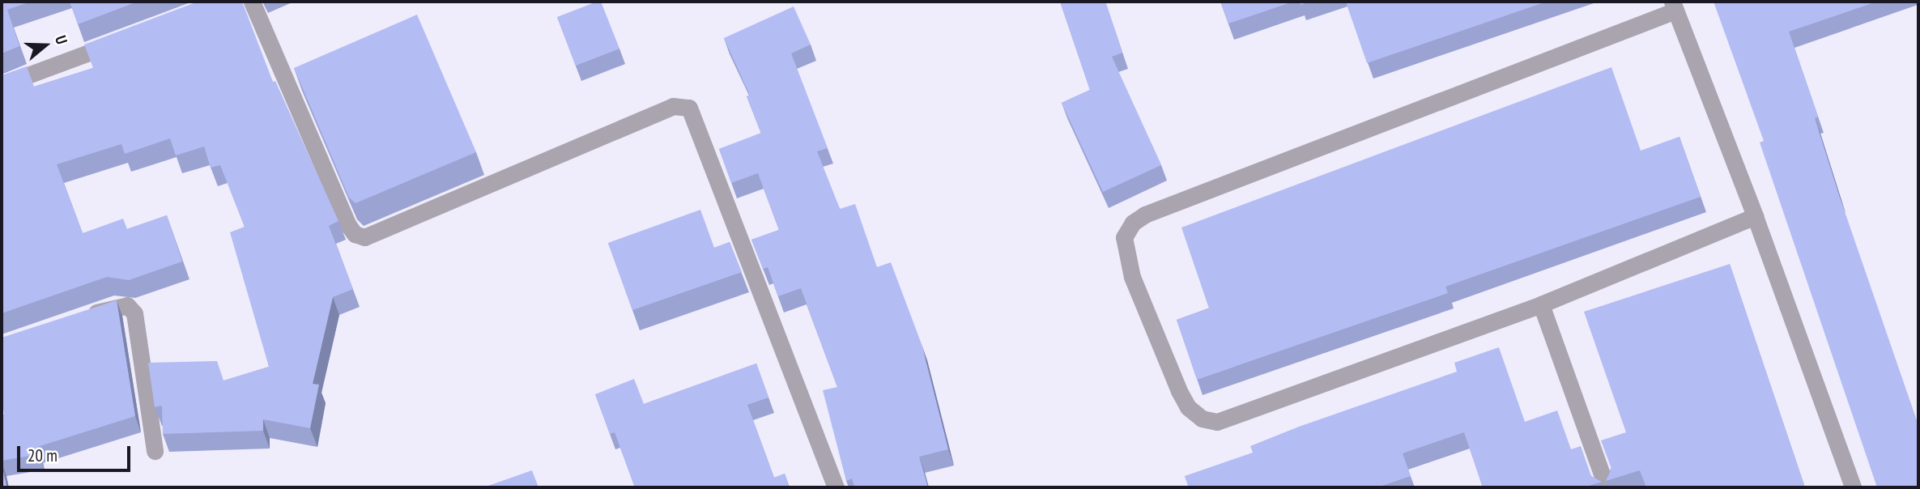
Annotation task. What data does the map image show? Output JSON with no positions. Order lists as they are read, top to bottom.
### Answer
{
  "scale_bar": "20 m",
  "north": "right"
}
